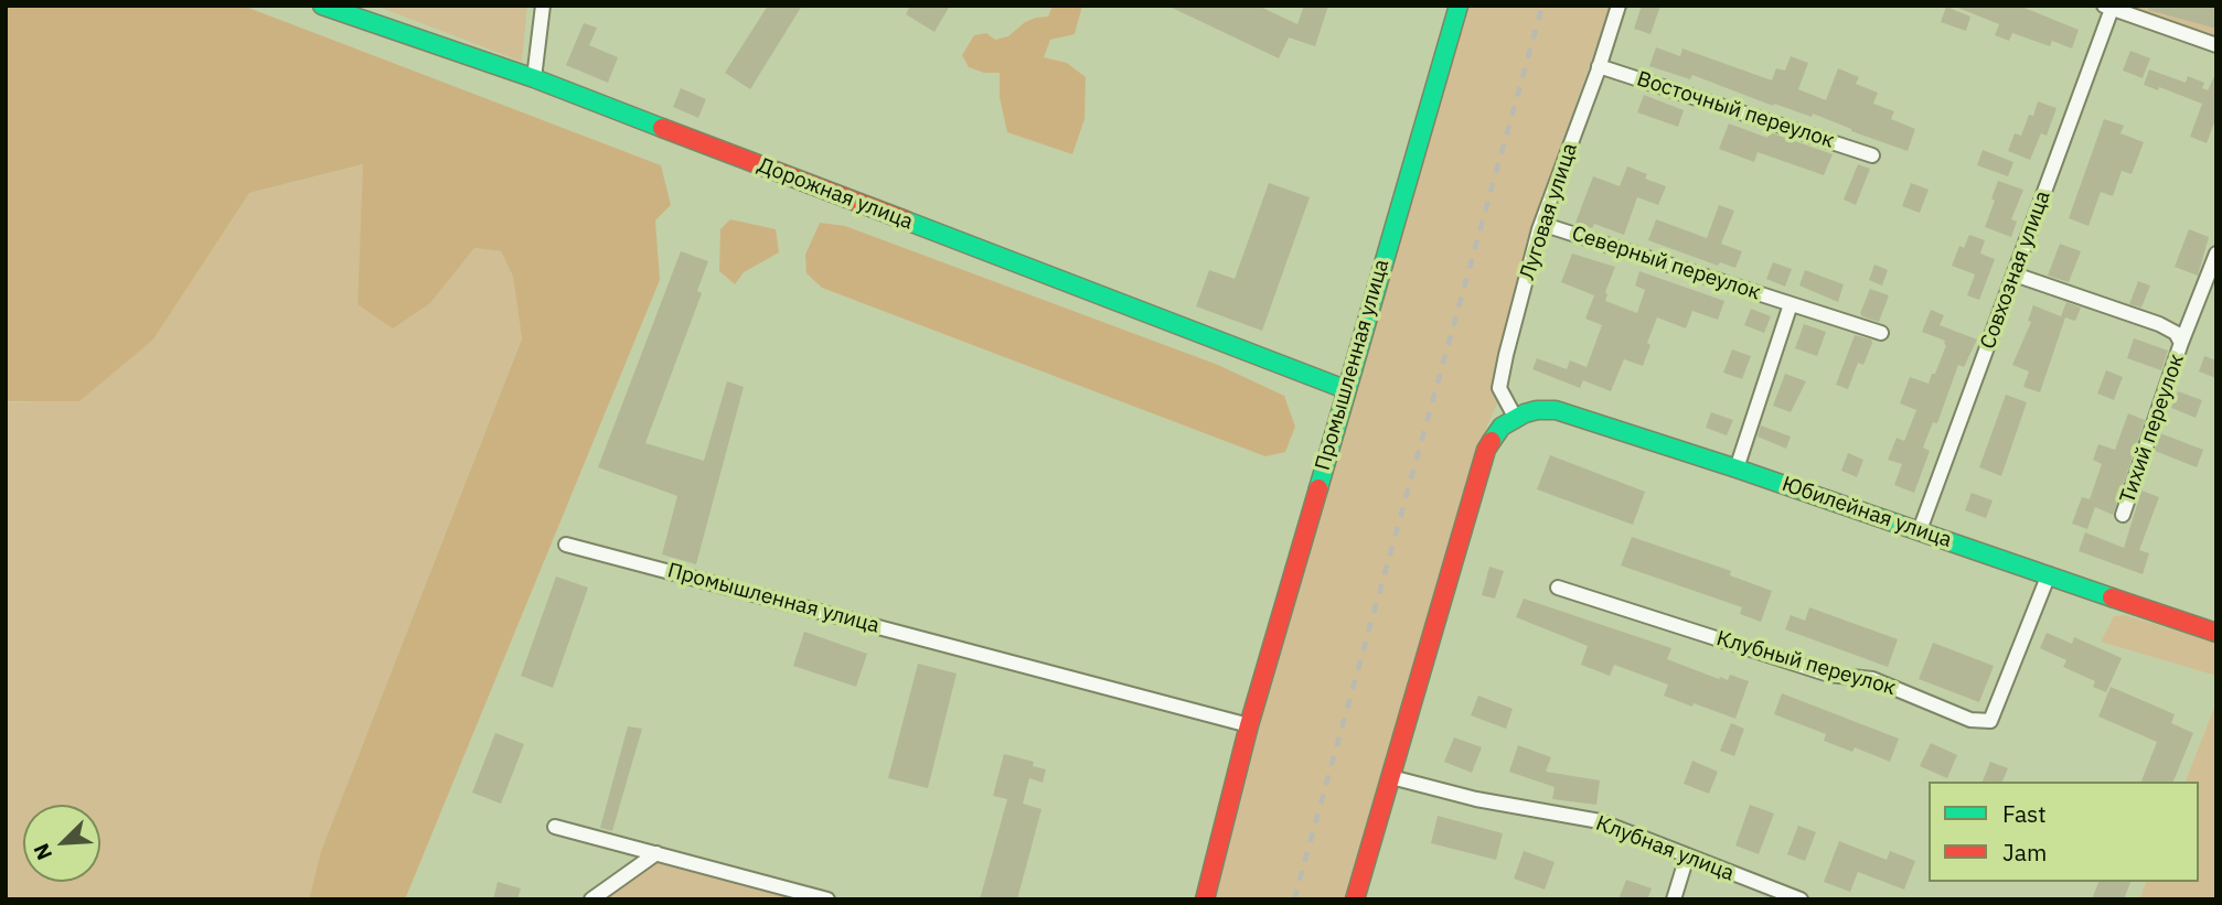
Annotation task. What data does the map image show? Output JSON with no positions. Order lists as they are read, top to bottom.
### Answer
{
  "streets": {
    "street": [
      "Восточный переулок",
      "Дорожная улица",
      "Луговая улица",
      "Северный переулок",
      "Совхозная улица",
      "Промышленная улица",
      "Тихий переулок",
      "Юбилейная улица",
      "Клубный переулок",
      "Клубная улица"
    ]
  },
  "crossings": [
    ["Восточный переулок", "Луговая улица"],
    ["Дорожная улица", "Промышленная улица"],
    ["Луговая улица", "Северный переулок"],
    ["Луговая улица", "Юбилейная улица"],
    ["Совхозная улица", "Тихий переулок"],
    ["Совхозная улица", "Юбилейная улица"],
    ["Юбилейная улица", "Клубный переулок"]
  ],
  "legend": ["Fast", "Jam"],
  "north": "bottom left"
}
